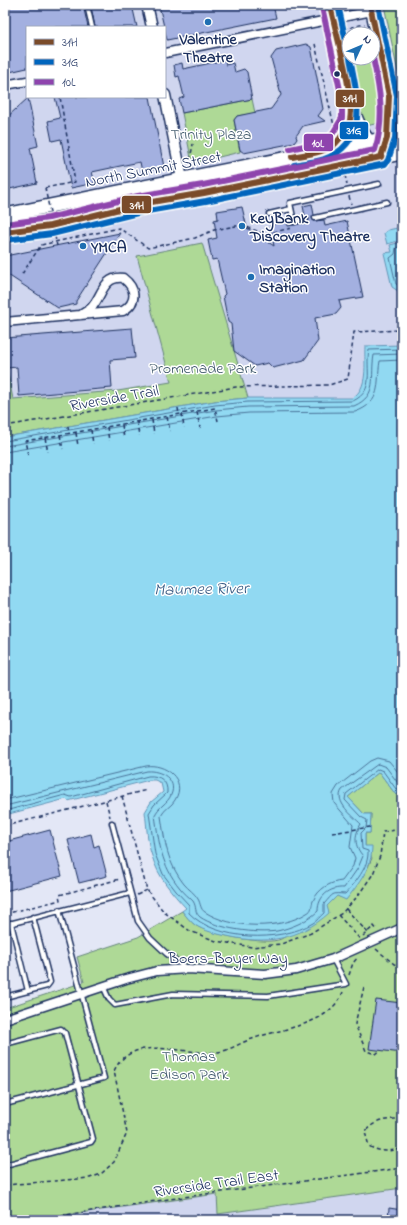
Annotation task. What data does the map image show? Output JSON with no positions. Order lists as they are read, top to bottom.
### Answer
{
  "streets": {
    "main road": ["North Summit Street"],
    "street": ["Boers-Boyer Way"],
    "path": ["Riverside Trail", "Riverside Trail East"]
  },
  "water": ["Maumee River"],
  "parks": ["Trinity Plaza", "Promenade Park", "Thomas Edison Park"],
  "places": [
    "Valentine Theatre",
    "KeyBank Discovery Theatre",
    "YMCA",
    "Imagination Station"
  ],
  "lines": ["transit line 31H", "transit line 31G", "transit line 10L"],
  "legend": ["31H", "31G", "10L"],
  "north": "top right"
}
